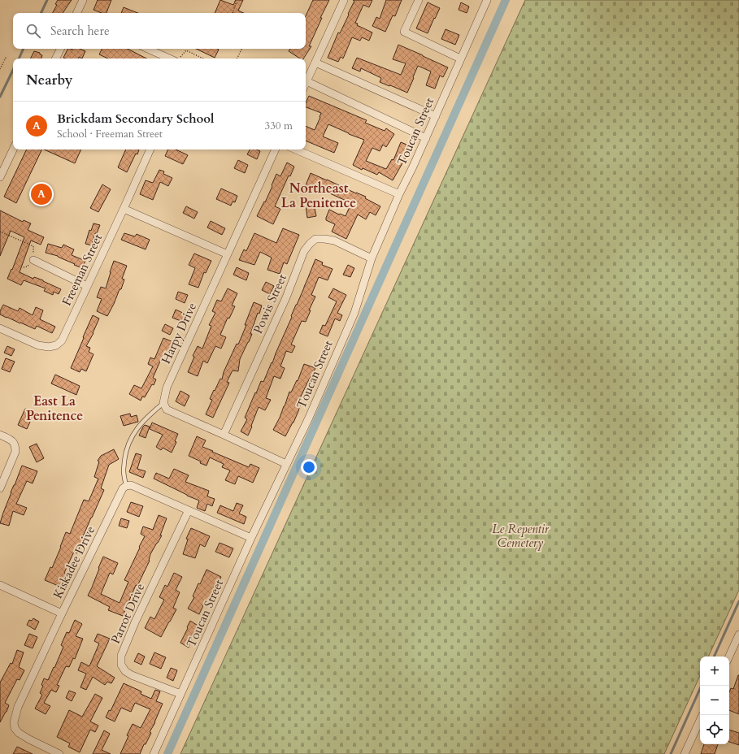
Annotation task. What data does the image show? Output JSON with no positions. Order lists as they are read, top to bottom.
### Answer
{
  "streets": {
    "street": [
      "Toucan Street",
      "Freeman Street",
      "Powis Street",
      "Harpy Drive",
      "Kiskadee Drive",
      "Parrot Drive"
    ]
  },
  "crossings": [
    ["Toucan Street", "Powis Street"],
    ["Toucan Street", "Parrot Drive"]
  ],
  "districts": ["Northeast La Penitence", "East La Penitence"],
  "parks": ["Le Repentir Cemetery"],
  "page": {
    "search": "Search here",
    "heading": "Nearby",
    "list": [
      {
        "mark": "A",
        "name": "Brickdam Secondary School",
        "note": "School · Freeman Street",
        "value": "330 m"
      }
    ],
    "pins": "A",
    "map_buttons": ["+", "−"]
  }
}
